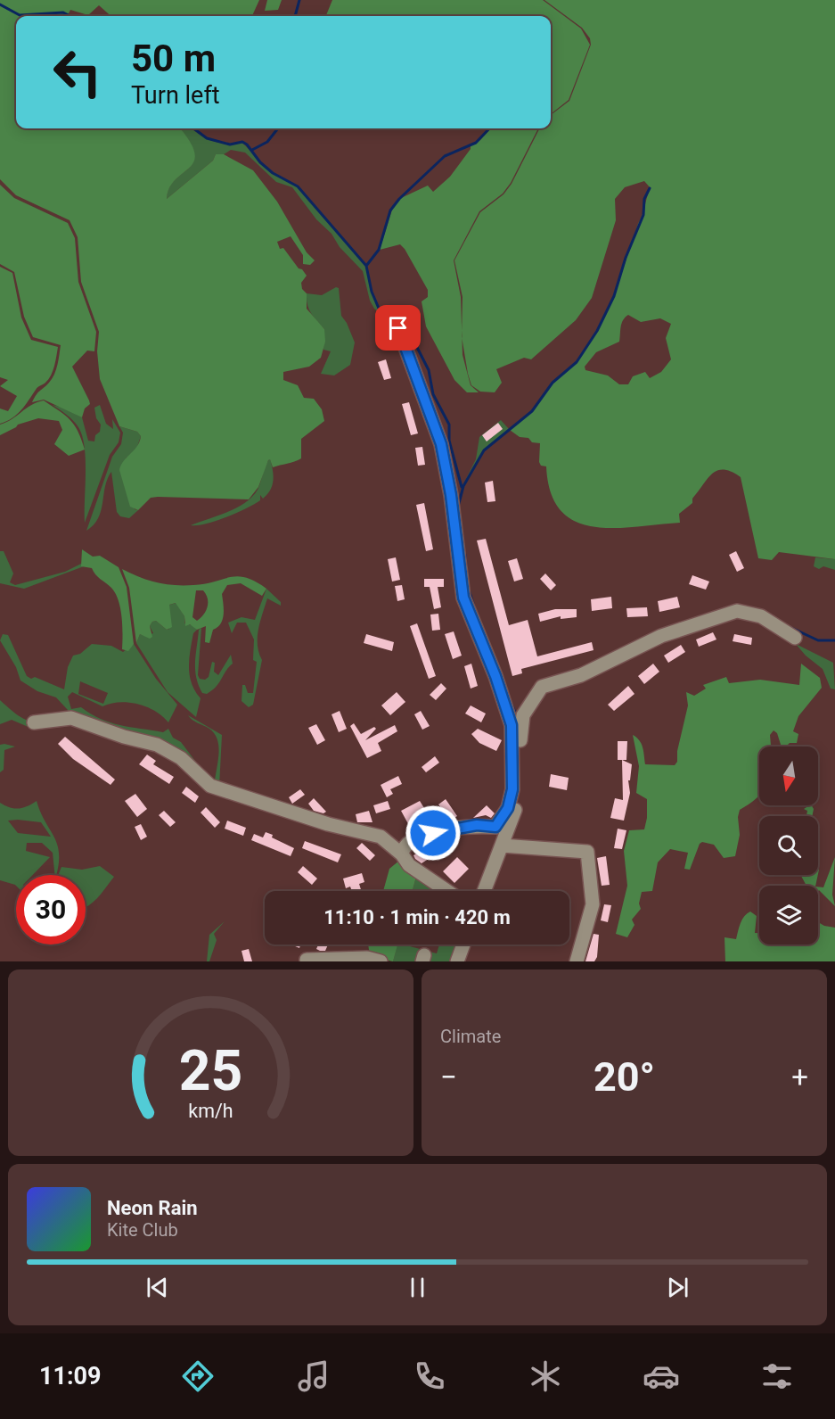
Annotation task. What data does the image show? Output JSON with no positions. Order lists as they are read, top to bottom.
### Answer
{
  "north": "bottom",
  "page": {
    "turn": ["50 m", "Turn left"],
    "limit": "30",
    "trip": "11:10 · 1 min · 420 m",
    "tile": "Climate",
    "heat": ["−", "20°", "+"],
    "song": ["Neon Rain", "Kite Club"],
    "tabs": "11:09",
    "gauge": ["25", "km/h"]
  }
}
